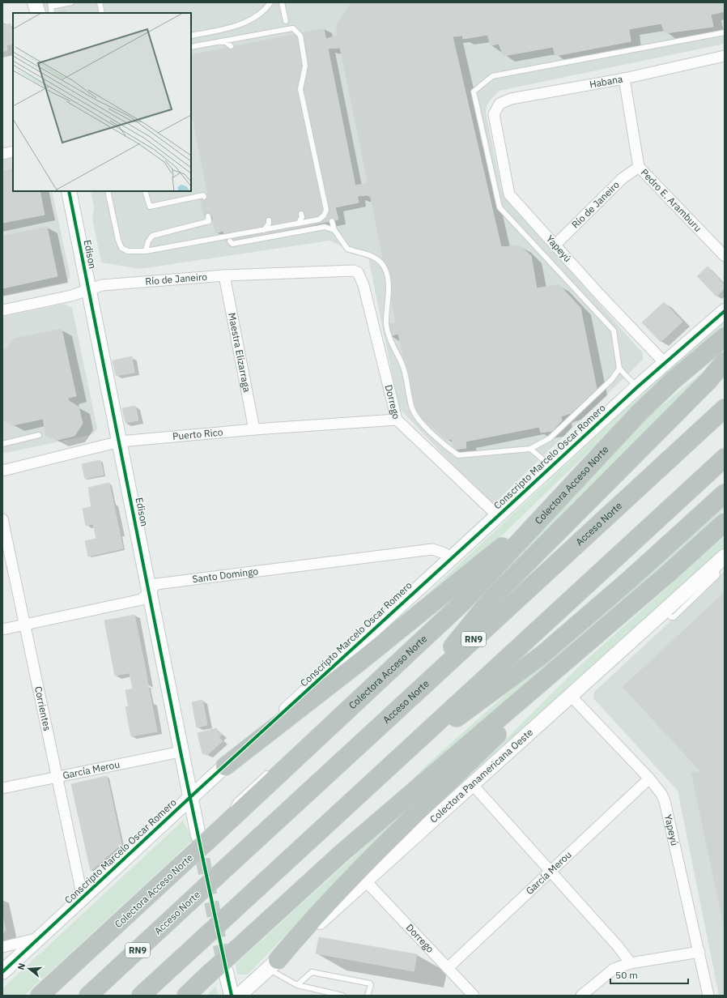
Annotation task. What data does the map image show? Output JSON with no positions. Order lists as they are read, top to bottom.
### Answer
{
  "streets": {
    "highway": ["Colectora Acceso Norte", "Acceso Norte", "RN9"],
    "street": [
      "Habana",
      "Pedro E. Aramburu",
      "Río de Janeiro",
      "Yapeyú",
      "Edison",
      "Maestra Elizarraga",
      "Dorrego",
      "Puerto Rico",
      "Conscripto Marcelo Oscar Romero",
      "Santo Domingo",
      "Corrientes",
      "García Merou",
      "Colectora Panamericana Oeste"
    ]
  },
  "crossings": [
    ["Habana", "Pedro E. Aramburu"],
    ["Habana", "Yapeyú"],
    ["Pedro E. Aramburu", "Río de Janeiro"],
    ["Río de Janeiro", "Yapeyú"],
    ["Río de Janeiro", "Edison"],
    ["Río de Janeiro", "Maestra Elizarraga"],
    ["Río de Janeiro", "Dorrego"],
    ["Yapeyú", "Conscripto Marcelo Oscar Romero"],
    ["Yapeyú", "García Merou"],
    ["Yapeyú", "Colectora Panamericana Oeste"],
    ["Edison", "Puerto Rico"],
    ["Edison", "Conscripto Marcelo Oscar Romero"],
    ["Edison", "Colectora Acceso Norte"],
    ["Edison", "Santo Domingo"],
    ["Edison", "García Merou"],
    ["Maestra Elizarraga", "Puerto Rico"],
    ["Dorrego", "Puerto Rico"],
    ["Dorrego", "Conscripto Marcelo Oscar Romero"],
    ["Dorrego", "García Merou"],
    ["Dorrego", "Colectora Panamericana Oeste"],
    ["Conscripto Marcelo Oscar Romero", "Santo Domingo"],
    ["Conscripto Marcelo Oscar Romero", "Corrientes"],
    ["Santo Domingo", "Corrientes"],
    ["Corrientes", "García Merou"]
  ],
  "scale_bar": "50 m",
  "north": "left"
}
